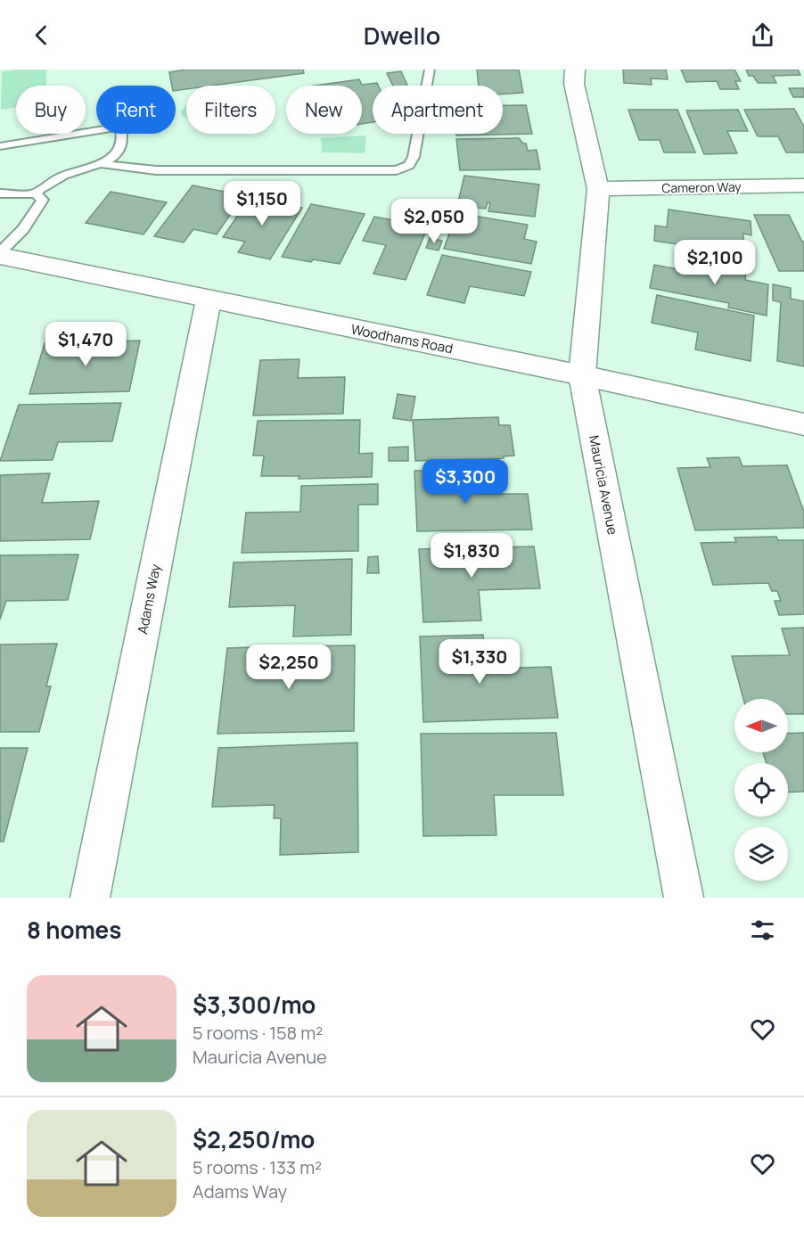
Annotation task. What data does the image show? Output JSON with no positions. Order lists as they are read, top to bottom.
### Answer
{
  "streets": {
    "street": [
      "Cameron Way",
      "Woodhams Road",
      "Mauricia Avenue",
      "Adams Way"
    ]
  },
  "crossings": [
    ["Cameron Way", "Mauricia Avenue"],
    ["Woodhams Road", "Mauricia Avenue"],
    ["Woodhams Road", "Adams Way"]
  ],
  "north": "left",
  "page": {
    "header": "Dwello",
    "chip": [
      "Buy",
      "Rent",
      "Filters",
      "New",
      "Apartment"
    ],
    "price": [
      "$1,150",
      "$2,050",
      "$2,100",
      "$1,470",
      "$3,300",
      "$1,830",
      "$1,330",
      "$2,250"
    ],
    "heading": "8 homes",
    "list": [
      {
        "name": "$3,300/mo",
        "note": "5 rooms · 158 m² · Mauricia Avenue"
      },
      {
        "name": "$2,250/mo",
        "note": "5 rooms · 133 m² · Adams Way"
      }
    ]
  }
}
